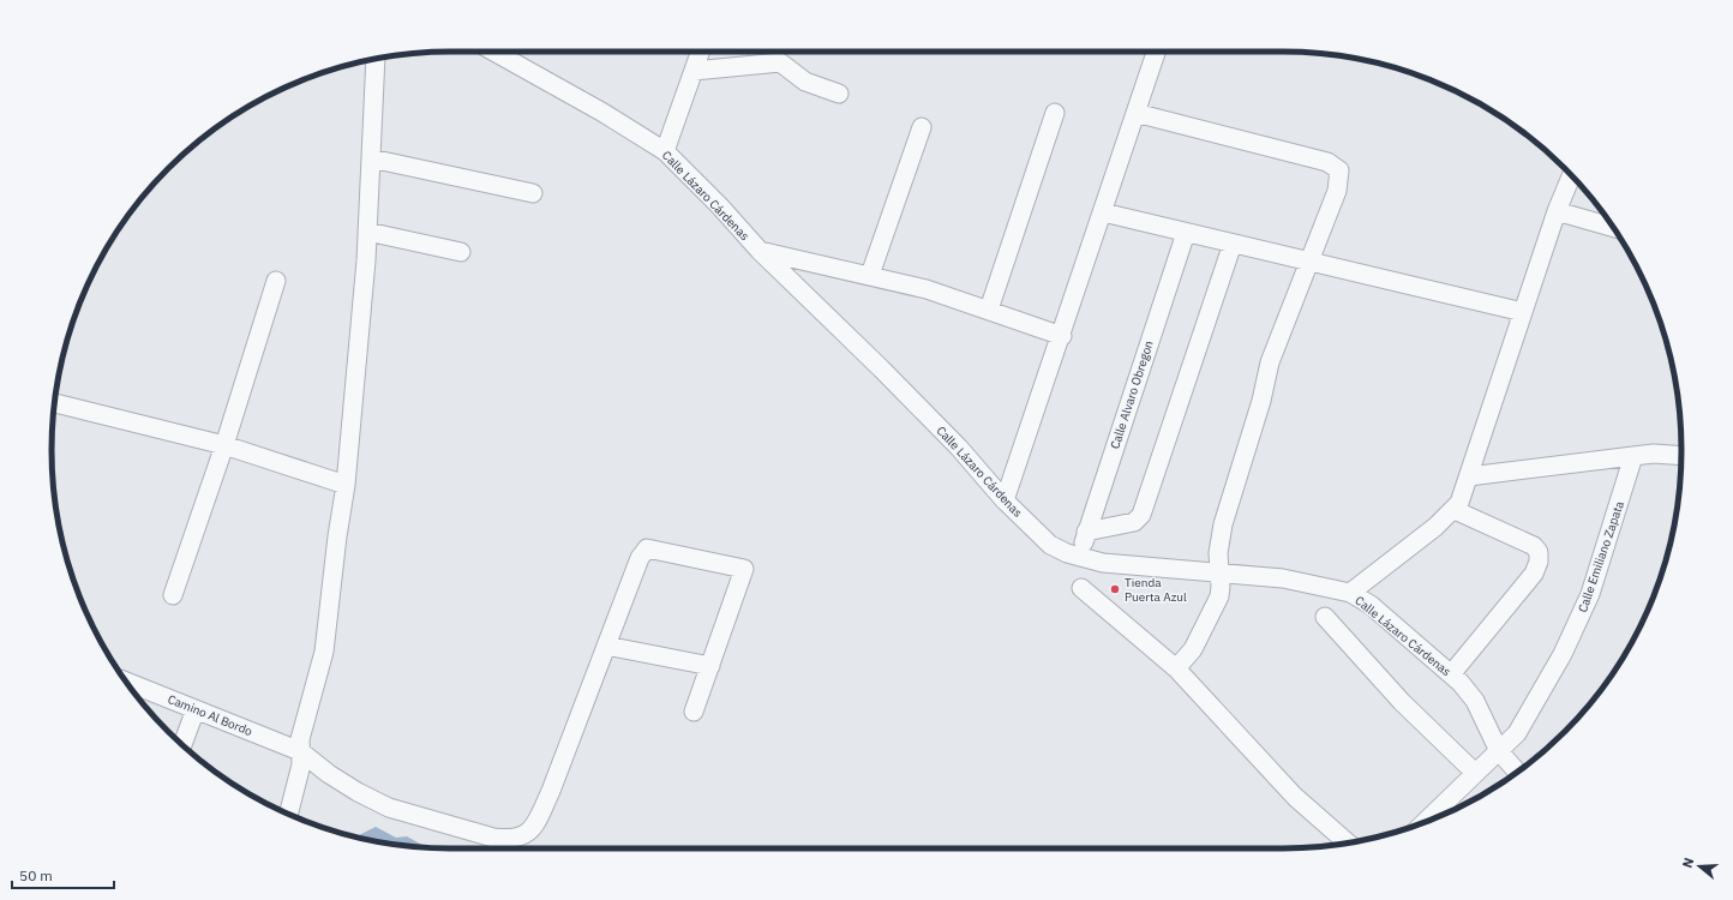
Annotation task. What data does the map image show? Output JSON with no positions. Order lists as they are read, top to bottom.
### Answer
{
  "streets": {
    "street": [
      "Calle Lázaro Cárdenas",
      "Calle Alvaro Obregon",
      "Calle Emiliano Zapata",
      "Camino Al Bordo"
    ]
  },
  "crossings": [
    ["Calle Lázaro Cárdenas", "Calle Alvaro Obregon"],
    ["Calle Lázaro Cárdenas", "Calle Emiliano Zapata"]
  ],
  "places": ["Tienda Puerta Azul"],
  "scale_bar": "50 m",
  "north": "left"
}
